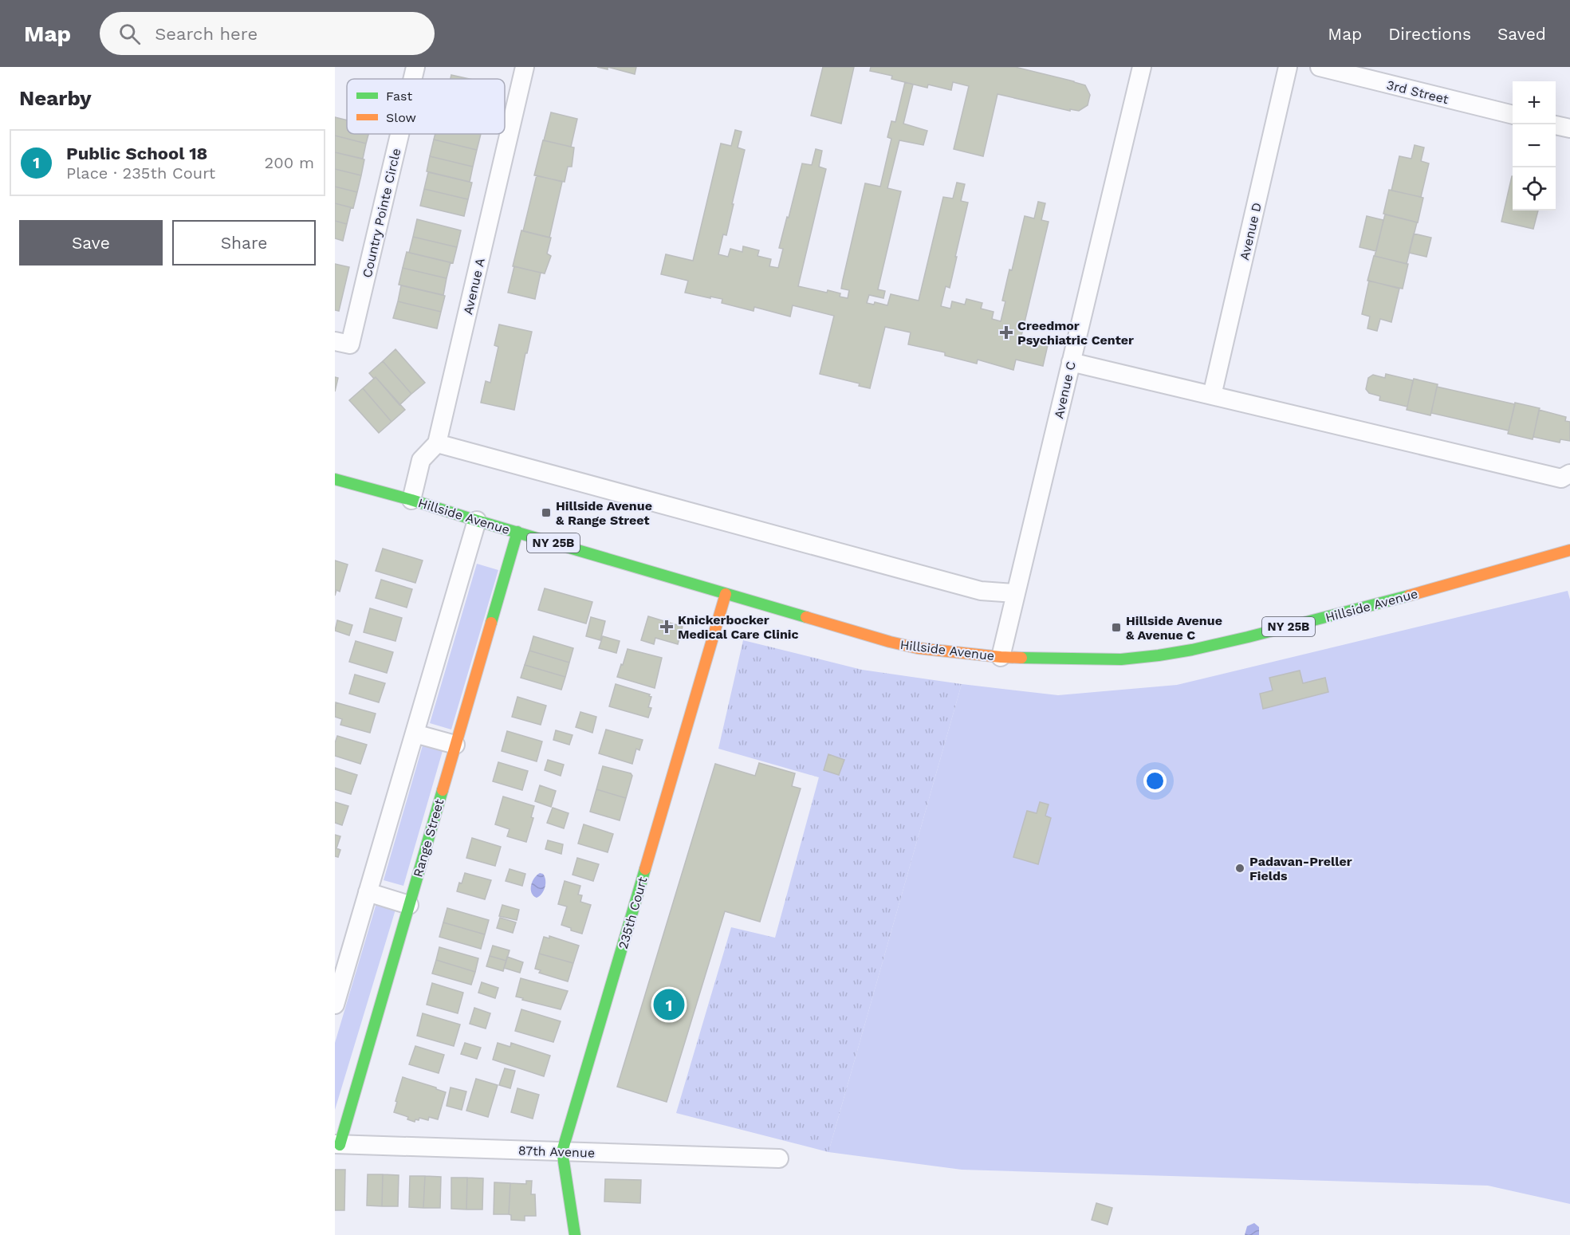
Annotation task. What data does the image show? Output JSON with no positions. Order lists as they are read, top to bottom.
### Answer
{
  "streets": {
    "street": [
      "3rd Street",
      "Country Pointe Circle",
      "Avenue D",
      "Avenue A",
      "Avenue C",
      "Hillside Avenue",
      "NY 25B",
      "Range Street",
      "235th Court",
      "87th Avenue"
    ]
  },
  "crossings": [
    ["Avenue A", "Hillside Avenue"],
    ["Avenue C", "Hillside Avenue"],
    ["Hillside Avenue", "Range Street"],
    ["Hillside Avenue", "235th Court"],
    ["Range Street", "87th Avenue"],
    ["235th Court", "87th Avenue"]
  ],
  "places": {
    "health": ["Creedmor Psychiatric Center", "Knickerbocker Medical Care Clinic"],
    "transit": ["Hillside Avenue & Range Street", "Hillside Avenue & Avenue C"],
    "other": ["Padavan-Preller Fields"]
  },
  "legend": ["Fast", "Slow"],
  "page": {
    "header": "Map",
    "search": "Search here",
    "nav": ["Map", "Directions", "Saved"],
    "heading": "Nearby",
    "map_buttons": ["+", "−"],
    "list": [
      {
        "mark": "1",
        "name": "Public School 18",
        "note": "Place · 235th Court",
        "value": "200 m"
      }
    ],
    "buttons": ["Save", "Share"],
    "pins": "1"
  }
}
